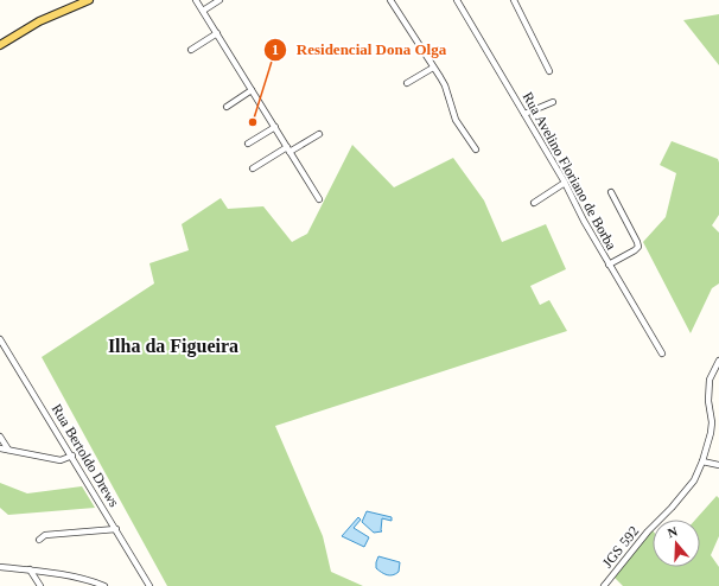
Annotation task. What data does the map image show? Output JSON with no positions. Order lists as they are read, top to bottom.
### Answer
{
  "streets": {
    "street": ["Rua Avelino Floriano de Borba", "Rua Bertoldo Drews", "JGS 592"]
  },
  "districts": ["Ilha da Figueira"],
  "places": ["Residencial Dona Olga"],
  "north": "top"
}
